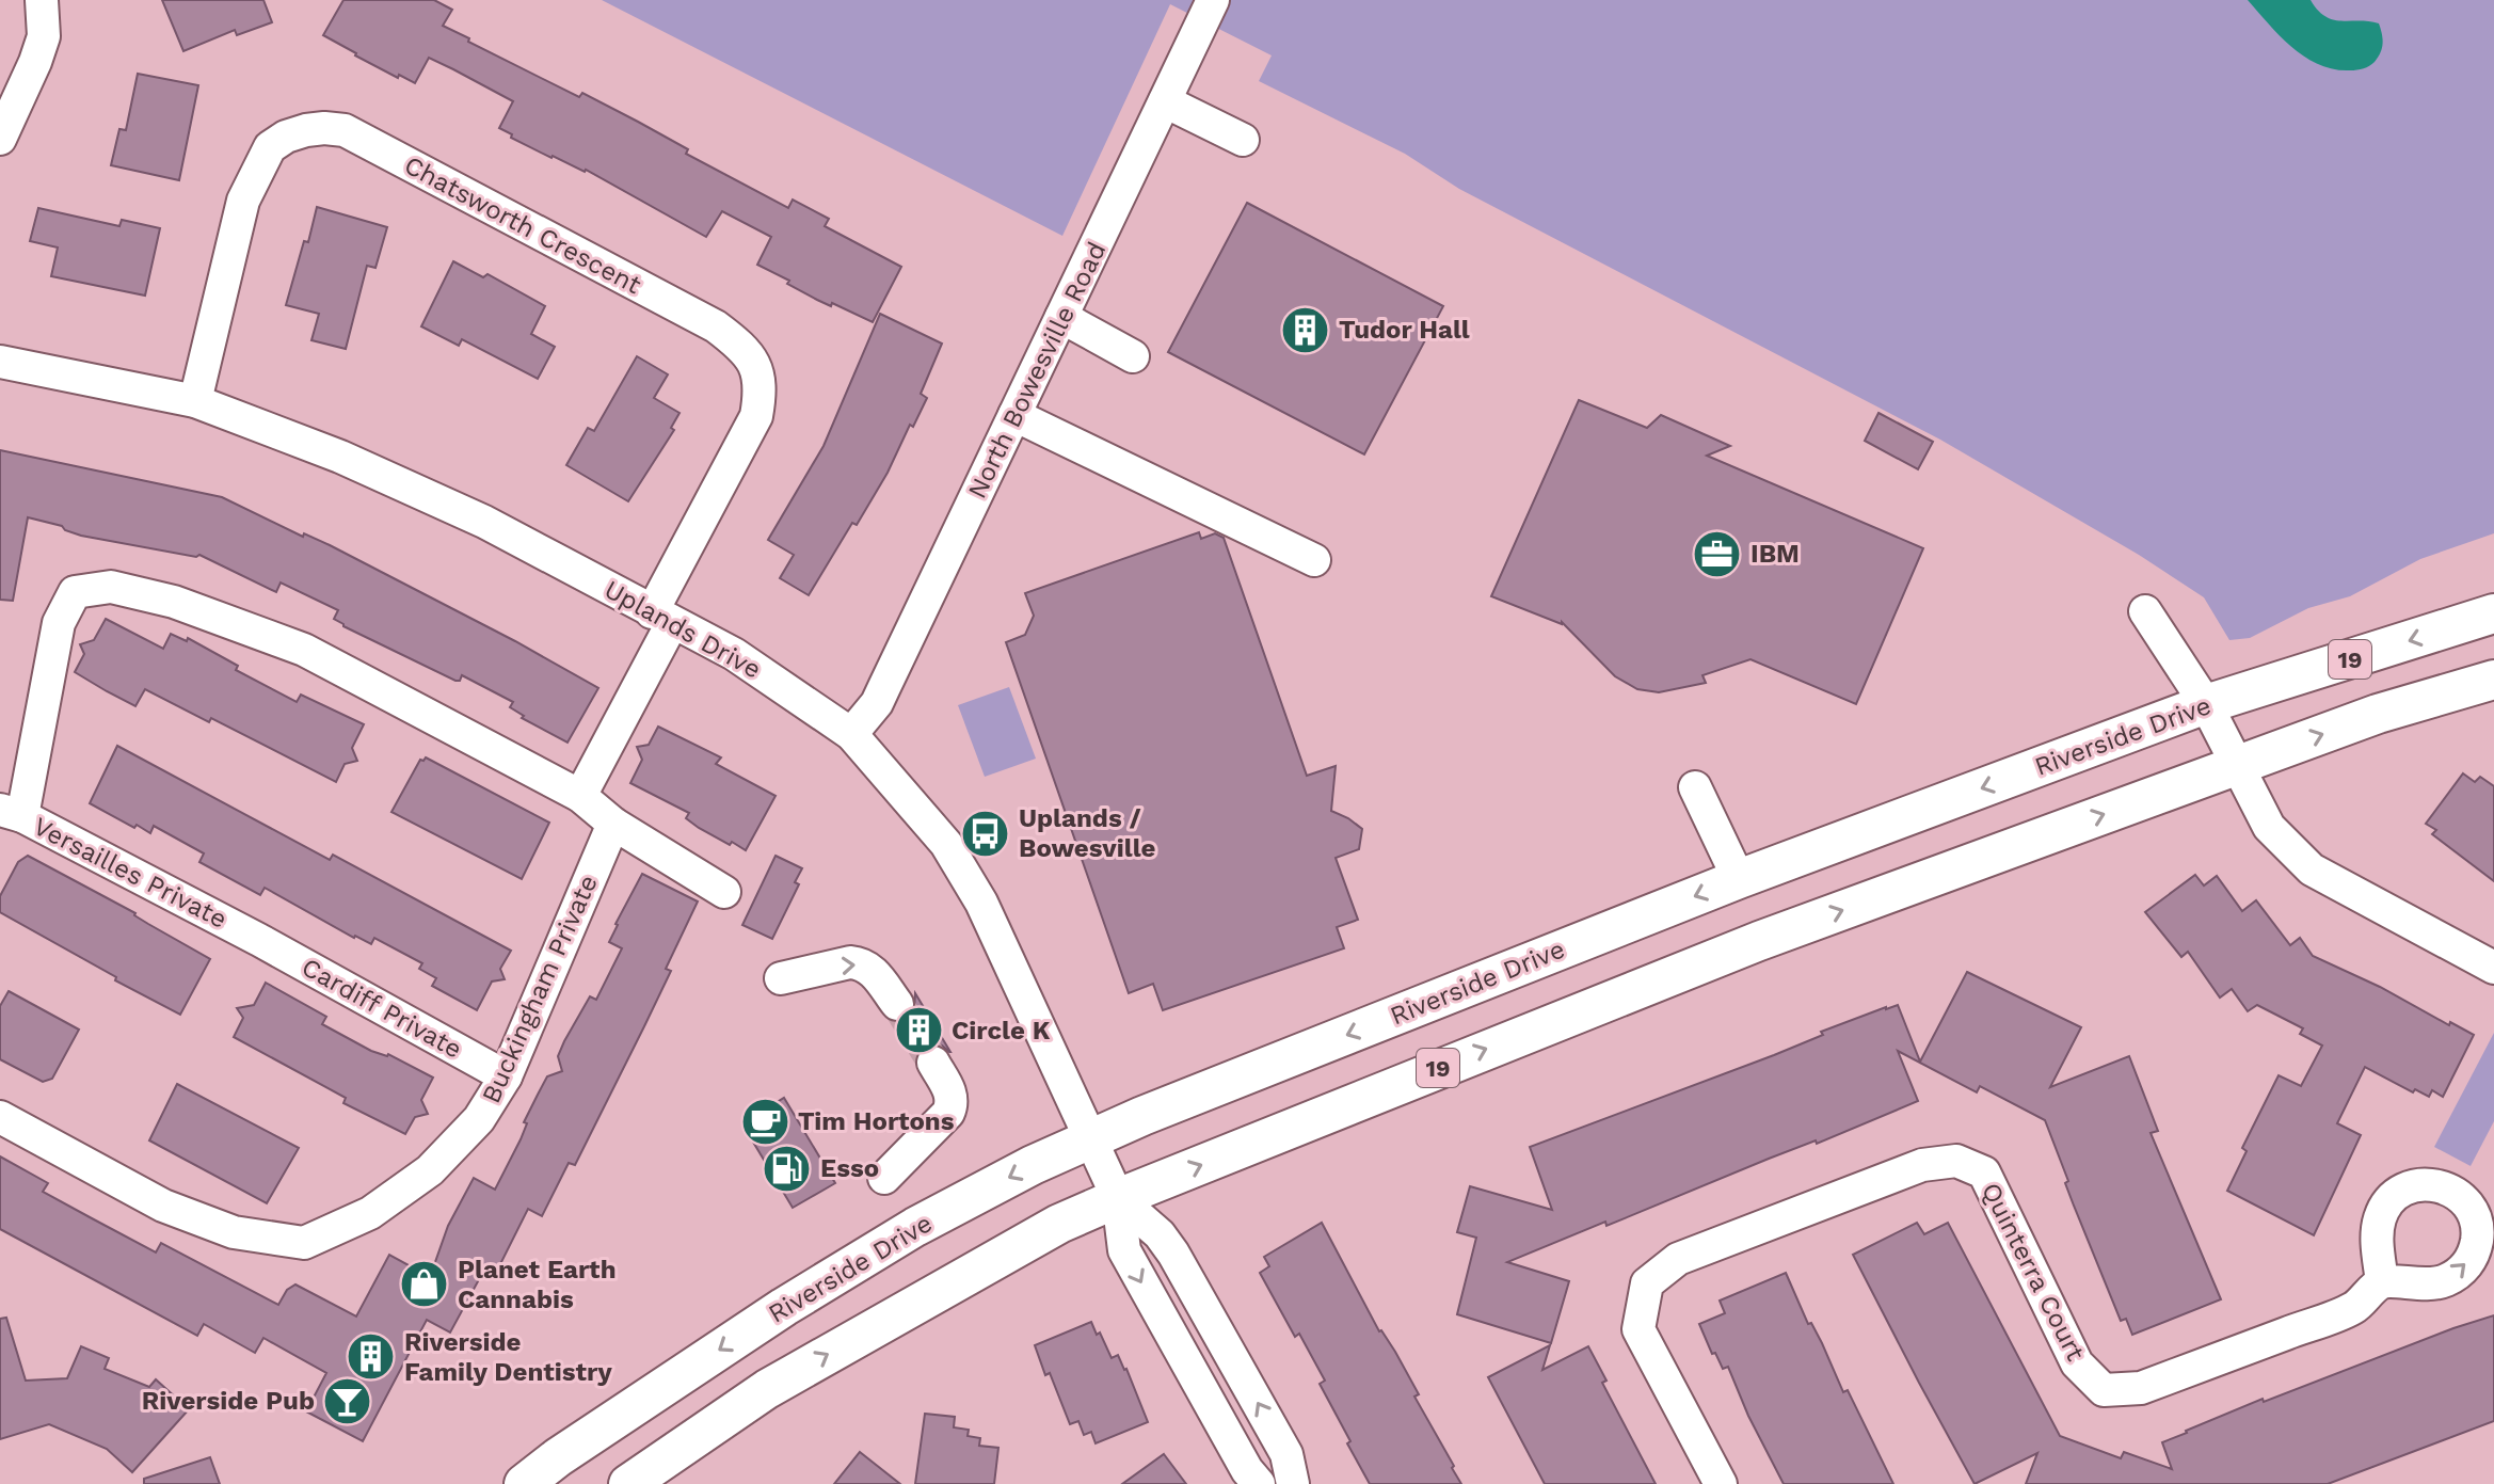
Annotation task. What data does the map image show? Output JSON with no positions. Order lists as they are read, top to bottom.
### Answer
{
  "streets": {
    "main road": ["19", "Riverside Drive"],
    "street": [
      "Chatsworth Crescent",
      "North Bowesville Road",
      "Uplands Drive",
      "Versailles Private",
      "Buckingham Private",
      "Cardiff Private",
      "Quinterra Court"
    ]
  },
  "crossings": [
    ["Chatsworth Crescent", "Uplands Drive"],
    ["North Bowesville Road", "Uplands Drive"],
    ["Uplands Drive", "19"],
    ["Uplands Drive", "Riverside Drive"],
    ["Versailles Private", "Cardiff Private"],
    ["Buckingham Private", "Cardiff Private"]
  ],
  "places": {
    "building": ["Tudor Hall", "Circle K", "Riverside Family Dentistry"],
    "office": ["IBM"],
    "bus stop": ["Uplands / Bowesville"],
    "cafe": ["Tim Hortons"],
    "fuel station": ["Esso"],
    "shop": ["Planet Earth Cannabis"],
    "bar": ["Riverside Pub"]
  }
}
